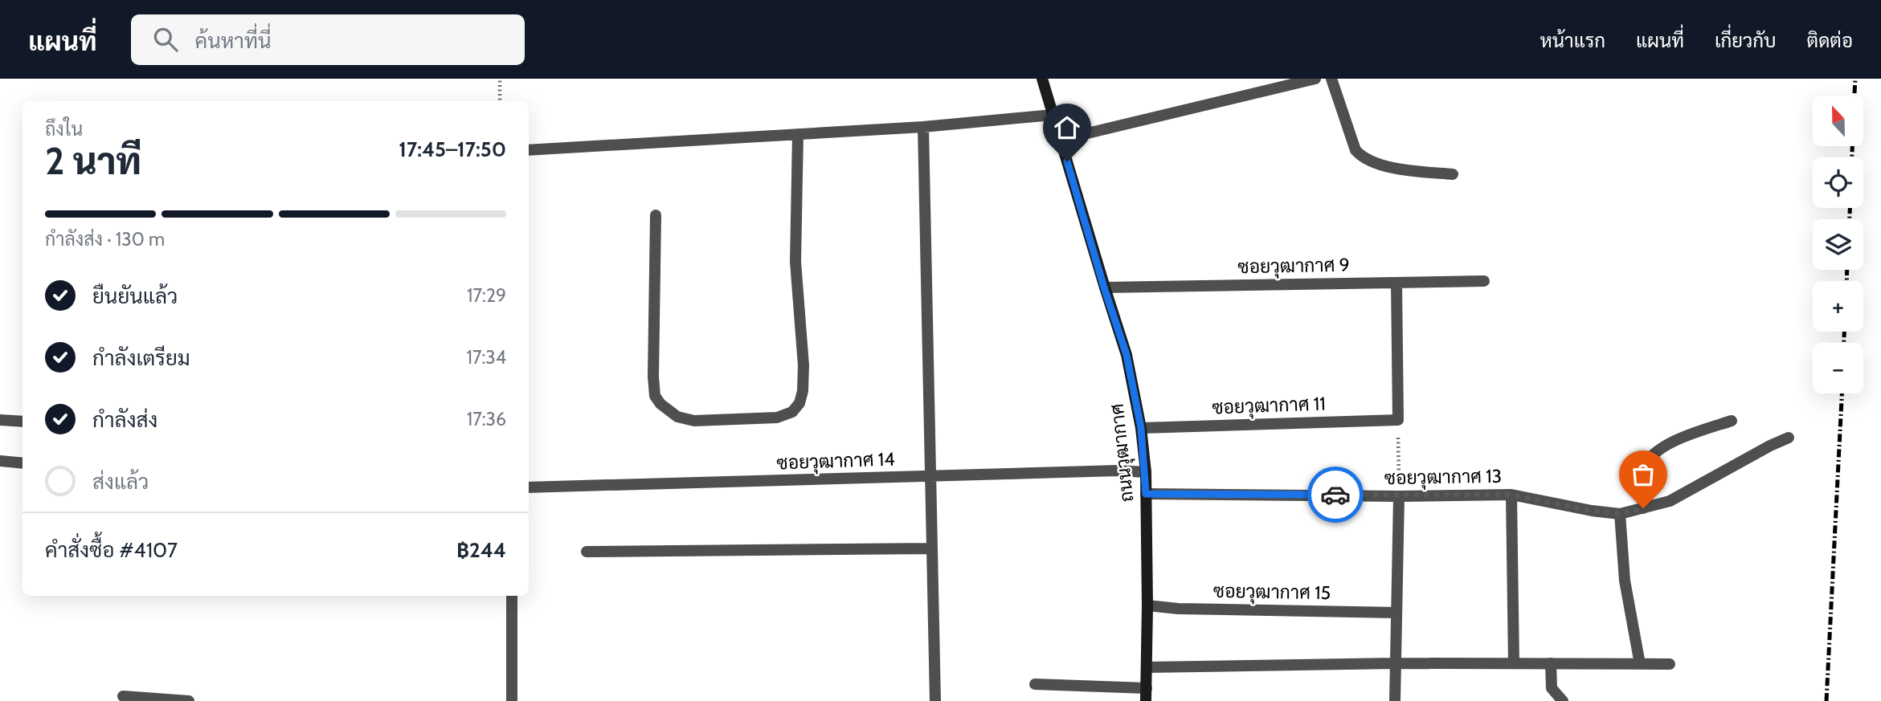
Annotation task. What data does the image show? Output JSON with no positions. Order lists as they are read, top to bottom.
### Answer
{
  "streets": {
    "main road": ["ถนนวุฒากาศ"],
    "street": [
      "ซอยวุฒากาศ 9",
      "ซอยวุฒากาศ 11",
      "ซอยวุฒากาศ 14",
      "ซอยวุฒากาศ 13",
      "ซอยวุฒากาศ 15"
    ]
  },
  "crossings": [
    ["ซอยวุฒากาศ 9", "ถนนวุฒากาศ"],
    ["ซอยวุฒากาศ 11", "ถนนวุฒากาศ"],
    ["ถนนวุฒากาศ", "ซอยวุฒากาศ 14"],
    ["ถนนวุฒากาศ", "ซอยวุฒากาศ 13"],
    ["ถนนวุฒากาศ", "ซอยวุฒากาศ 15"]
  ],
  "north": "top",
  "page": {
    "header": "แผนที่",
    "search": "ค้นหาที่นี่",
    "nav": [
      "หน้าแรก",
      "แผนที่",
      "เกี่ยวกับ",
      "ติดต่อ"
    ],
    "map_buttons": ["+", "−"],
    "heading": ["2 นาที", "ถึงใน", "17:45–17:50"],
    "panel": ["คำสั่งซื้อ #4107", "฿244"],
    "bar": "กำลังส่ง · 130 m",
    "list": [
      ["ยืนยันแล้ว", "17:29"],
      ["กำลังเตรียม", "17:34"],
      ["กำลังส่ง", "17:36"],
      "ส่งแล้ว"
    ]
  }
}
